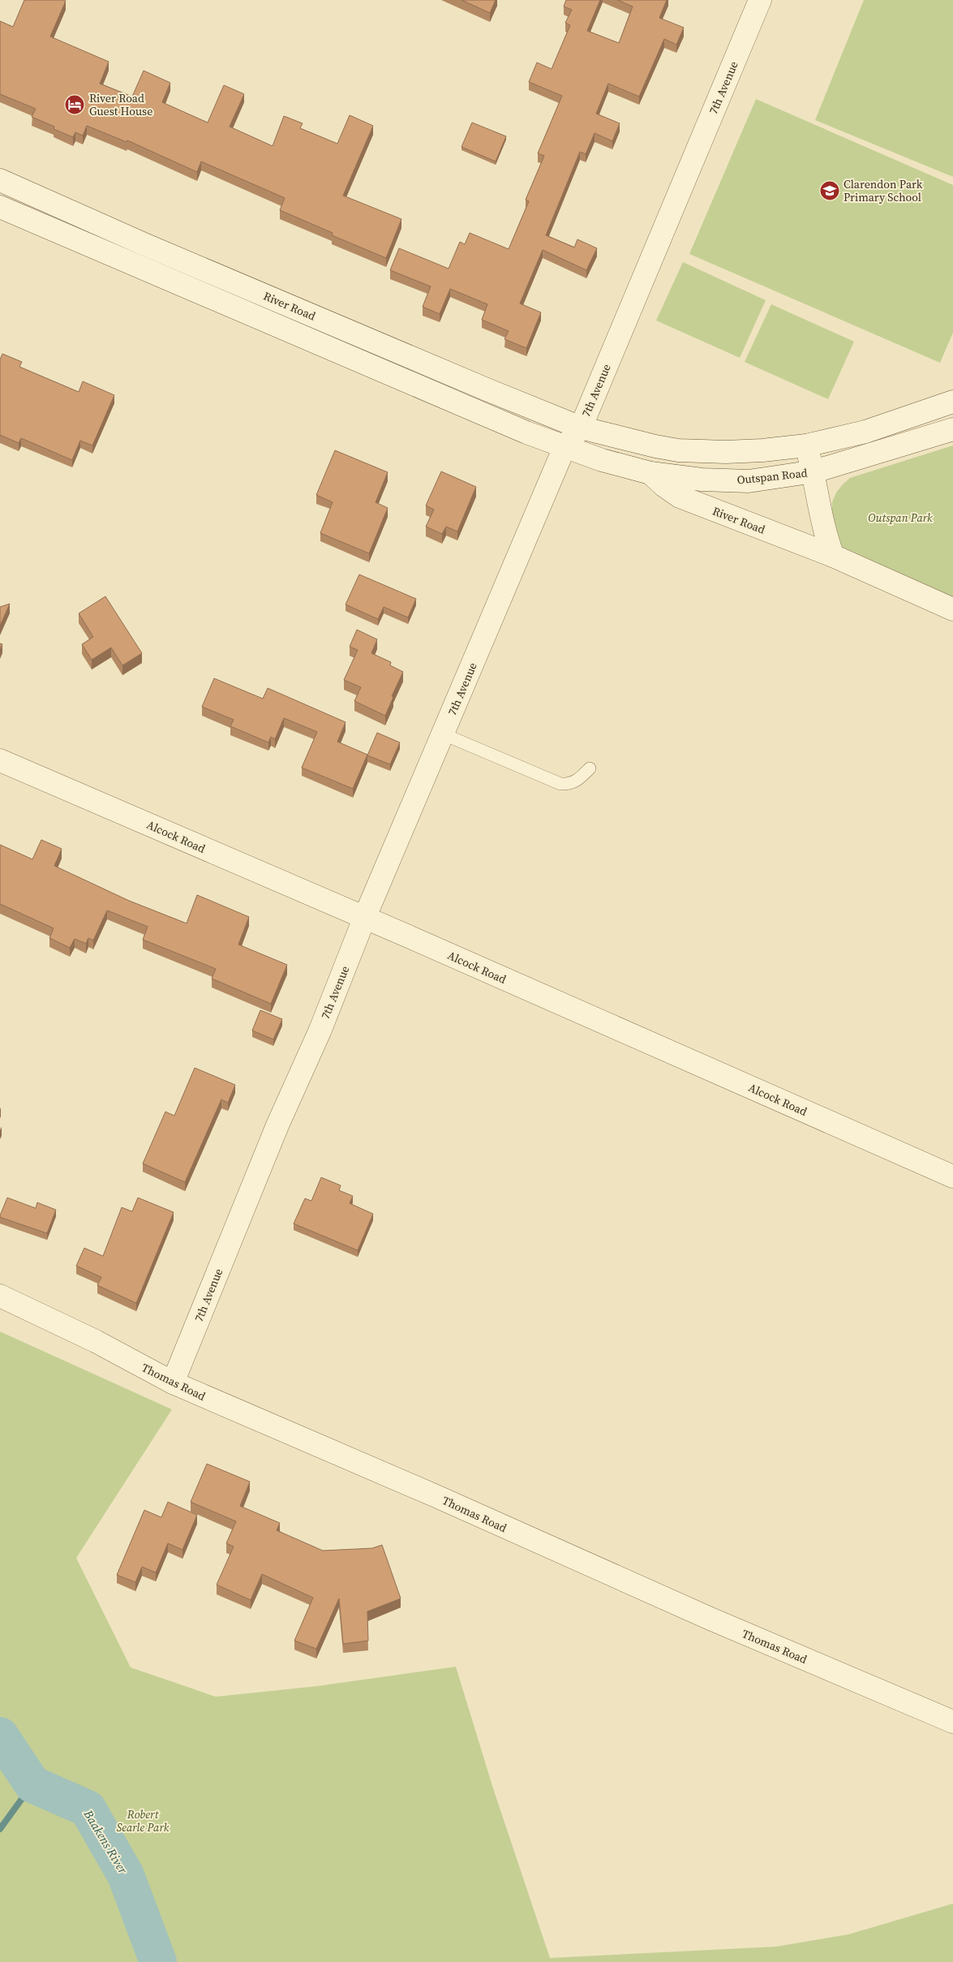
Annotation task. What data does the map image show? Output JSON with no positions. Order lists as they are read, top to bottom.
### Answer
{
  "streets": {
    "street": [
      "7th Avenue",
      "River Road",
      "Outspan Road",
      "Alcock Road",
      "Thomas Road"
    ]
  },
  "crossings": [
    ["7th Avenue", "River Road"],
    ["7th Avenue", "Outspan Road"],
    ["7th Avenue", "Alcock Road"],
    ["7th Avenue", "Thomas Road"],
    ["River Road", "Outspan Road"]
  ],
  "water": ["Baakens River"],
  "parks": ["Outspan Park", "Robert Searle Park"],
  "places": {
    "hotel": ["River Road Guest House"],
    "school or university": ["Clarendon Park Primary School"]
  }
}
